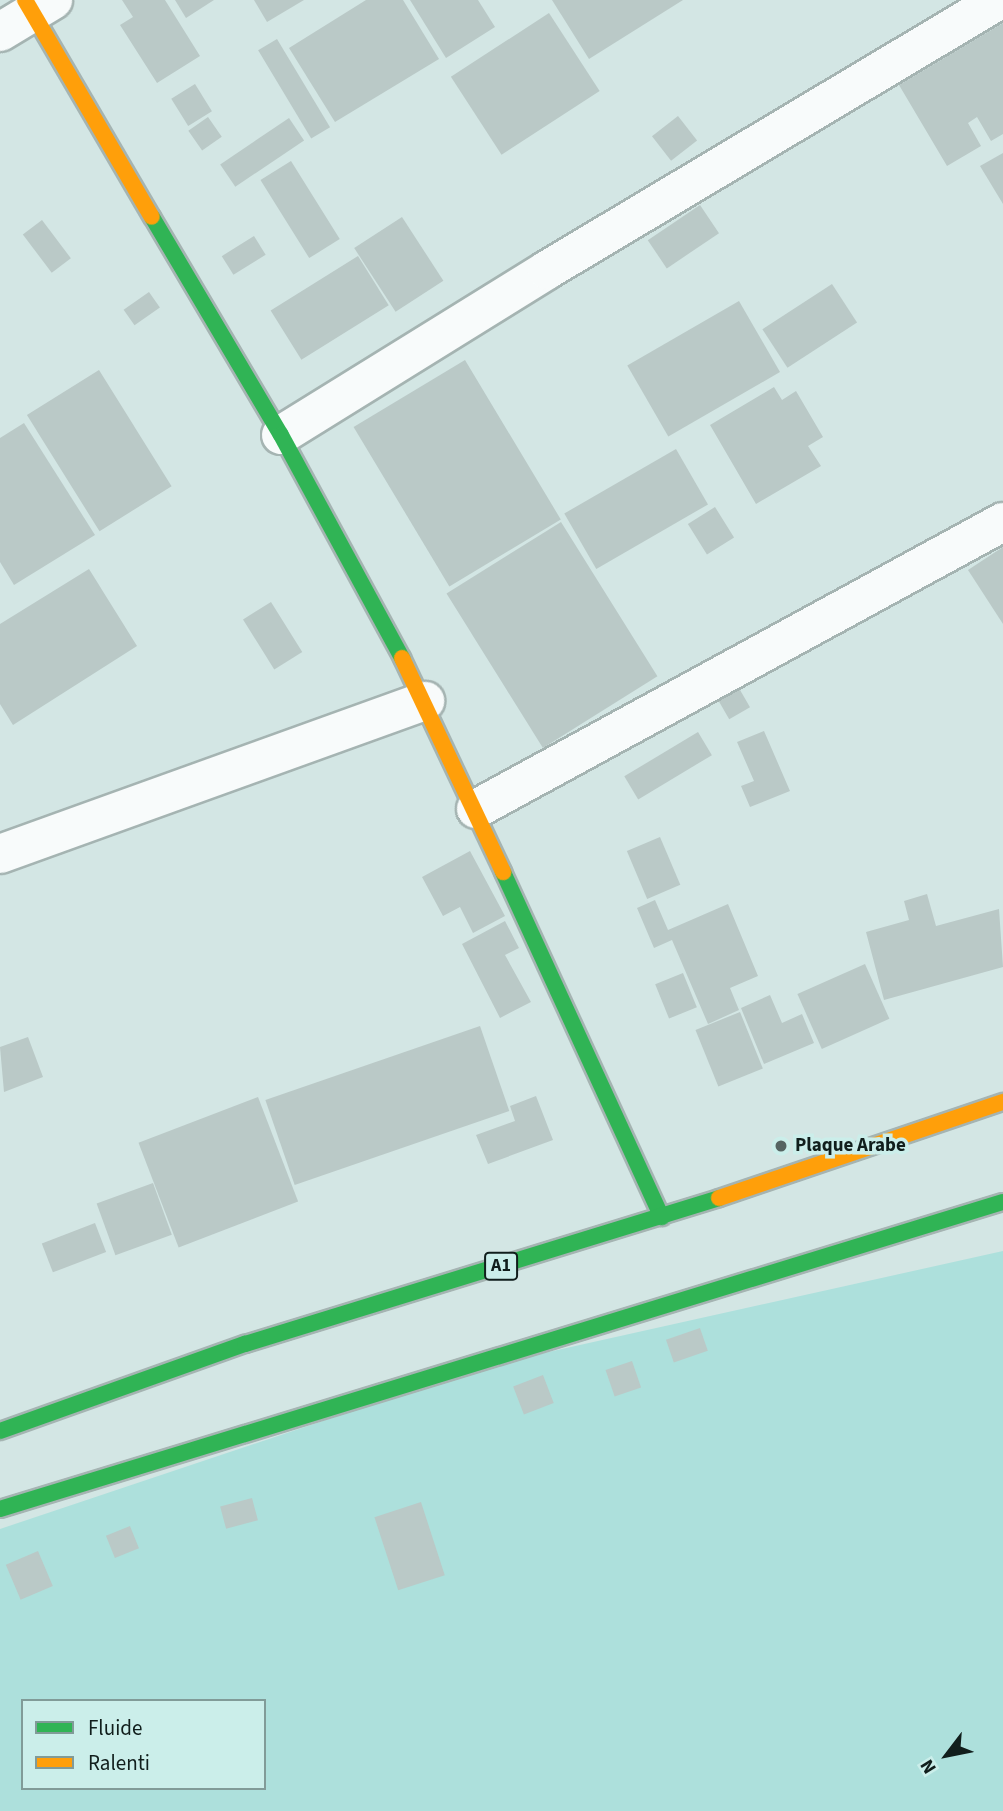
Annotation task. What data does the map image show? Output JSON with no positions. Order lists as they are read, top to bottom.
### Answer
{
  "streets": {
    "main road": ["A1"]
  },
  "places": ["Plaque Arabe"],
  "legend": ["Fluide", "Ralenti"],
  "north": "bottom left"
}
